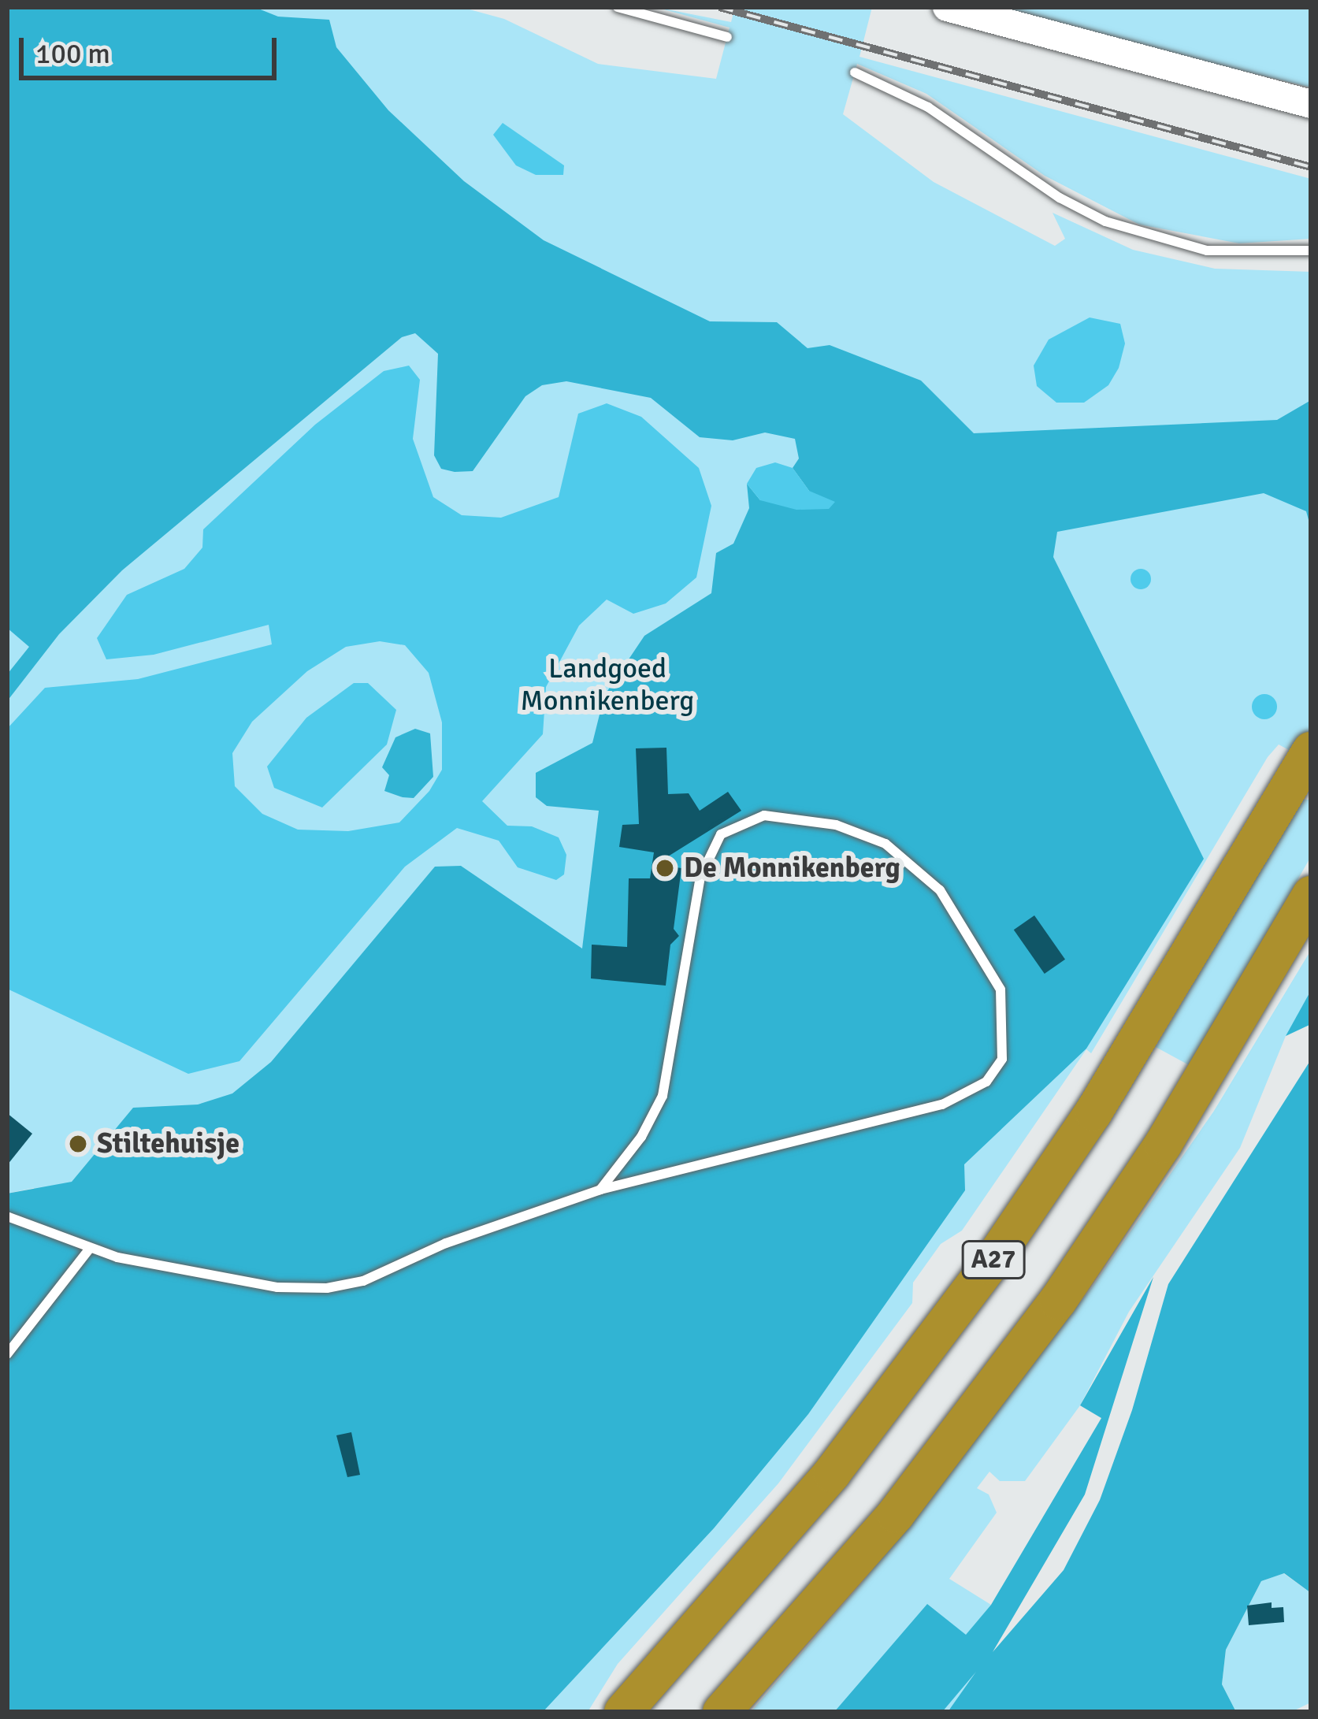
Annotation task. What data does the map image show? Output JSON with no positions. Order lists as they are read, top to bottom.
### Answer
{
  "streets": {
    "highway": ["A27"]
  },
  "parks": ["Landgoed Monnikenberg"],
  "places": ["De Monnikenberg", "Stiltehuisje"],
  "scale_bar": "100 m"
}
